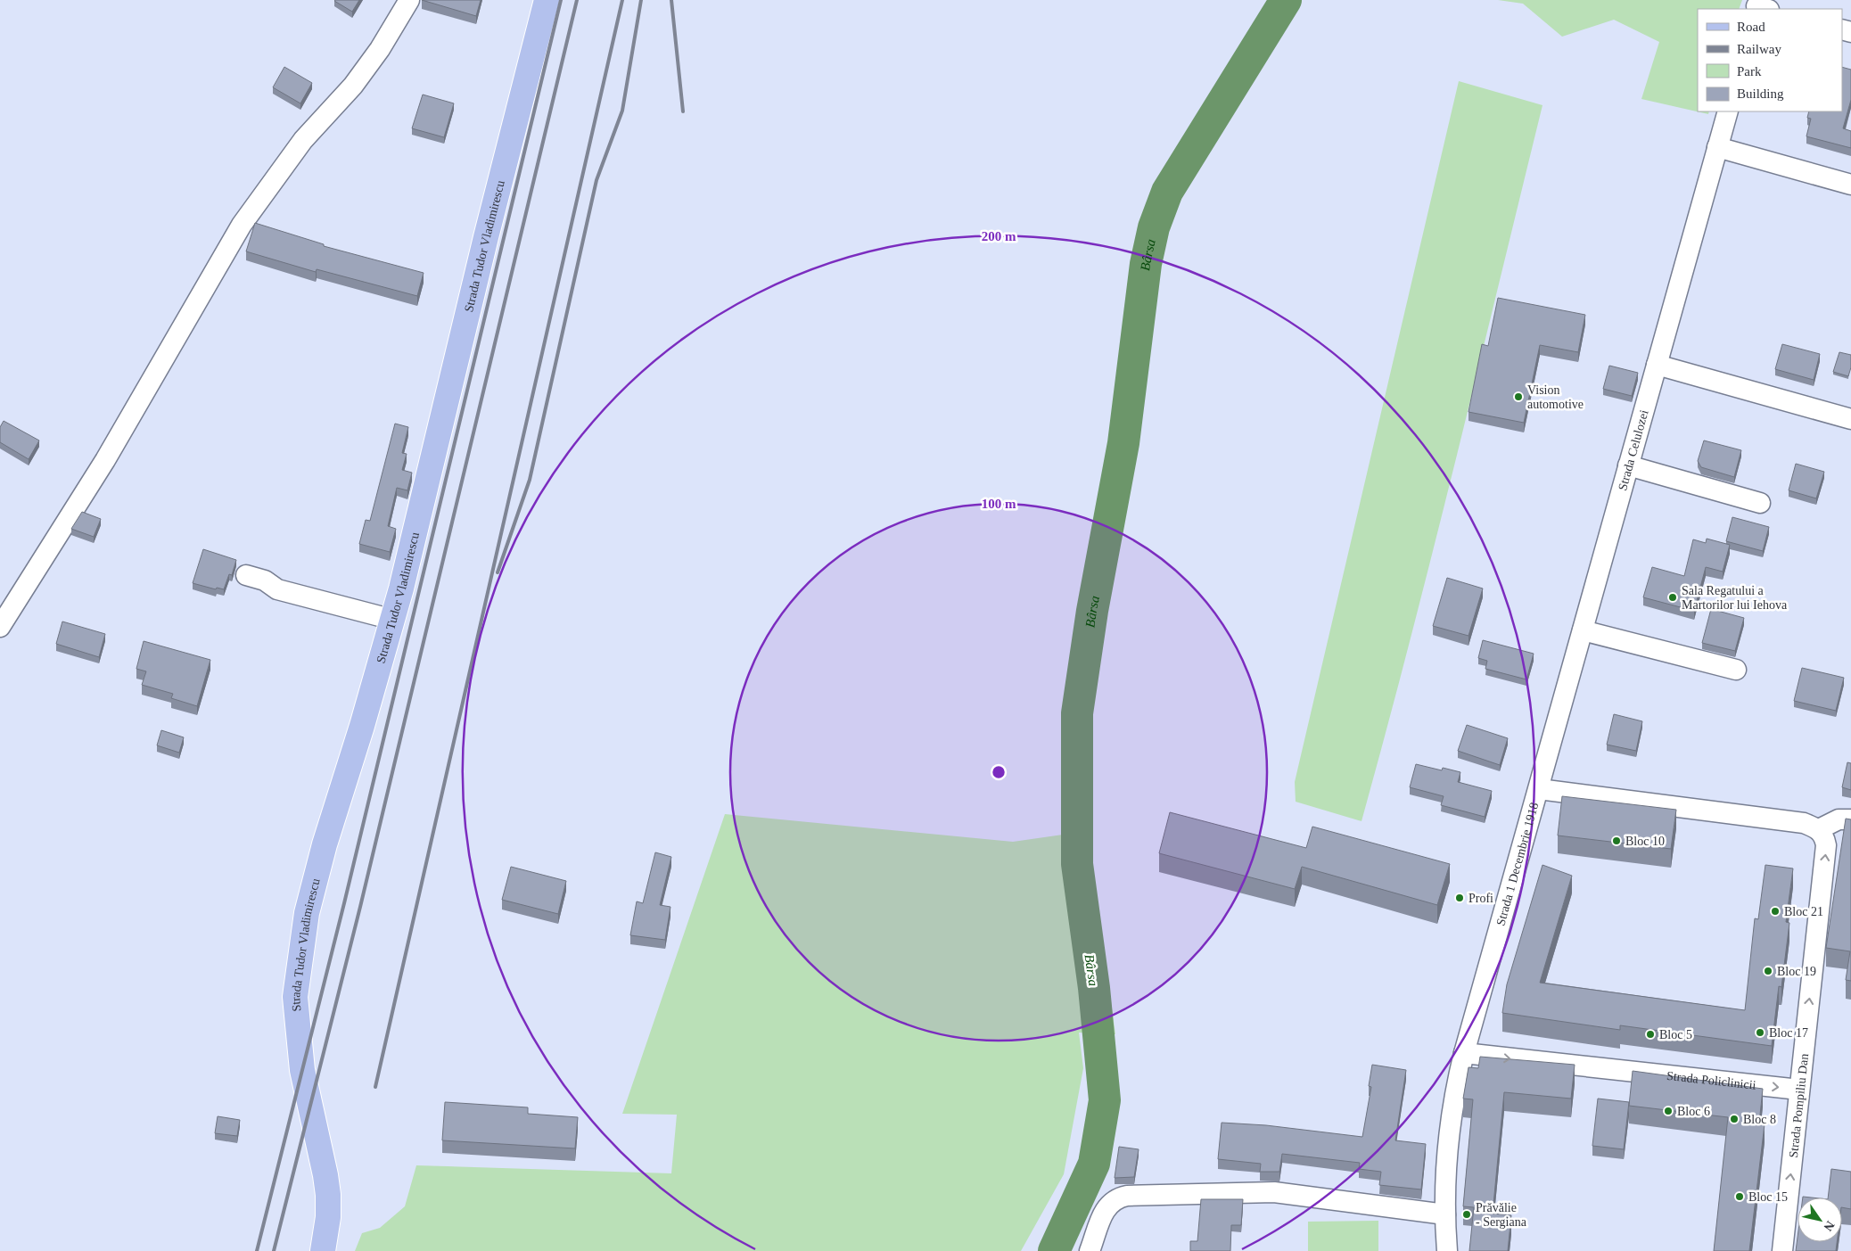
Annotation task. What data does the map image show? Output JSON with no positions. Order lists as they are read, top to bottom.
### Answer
{
  "streets": {
    "main road": ["Strada Tudor Vladimirescu"],
    "street": [
      "Strada Celulozei",
      "Strada 1 Decembrie 1918",
      "Strada Policlinicii",
      "Strada Pompiliu Dan"
    ]
  },
  "crossings": [
    ["Strada Celulozei", "Strada 1 Decembrie 1918"],
    ["Strada 1 Decembrie 1918", "Strada Policlinicii"],
    ["Strada 1 Decembrie 1918", "Strada Pompiliu Dan"],
    ["Strada Policlinicii", "Strada Pompiliu Dan"]
  ],
  "one_way": ["Strada Policlinicii", "Strada Pompiliu Dan"],
  "water": ["Bârsa"],
  "places": [
    "Vision automotive",
    "Sala Regatului a Martorilor lui Iehova",
    "Bloc 10",
    "Profi",
    "Bloc 21",
    "Bloc 19",
    "Bloc 17",
    "Bloc 5",
    "Bloc 6",
    "Bloc 8",
    "Bloc 15",
    "Prăvălie - Sergiana"
  ],
  "legend": [
    "Road",
    "Railway",
    "Park",
    "Building"
  ],
  "north": "bottom right",
  "rings": ["200 m", "100 m"]
}
